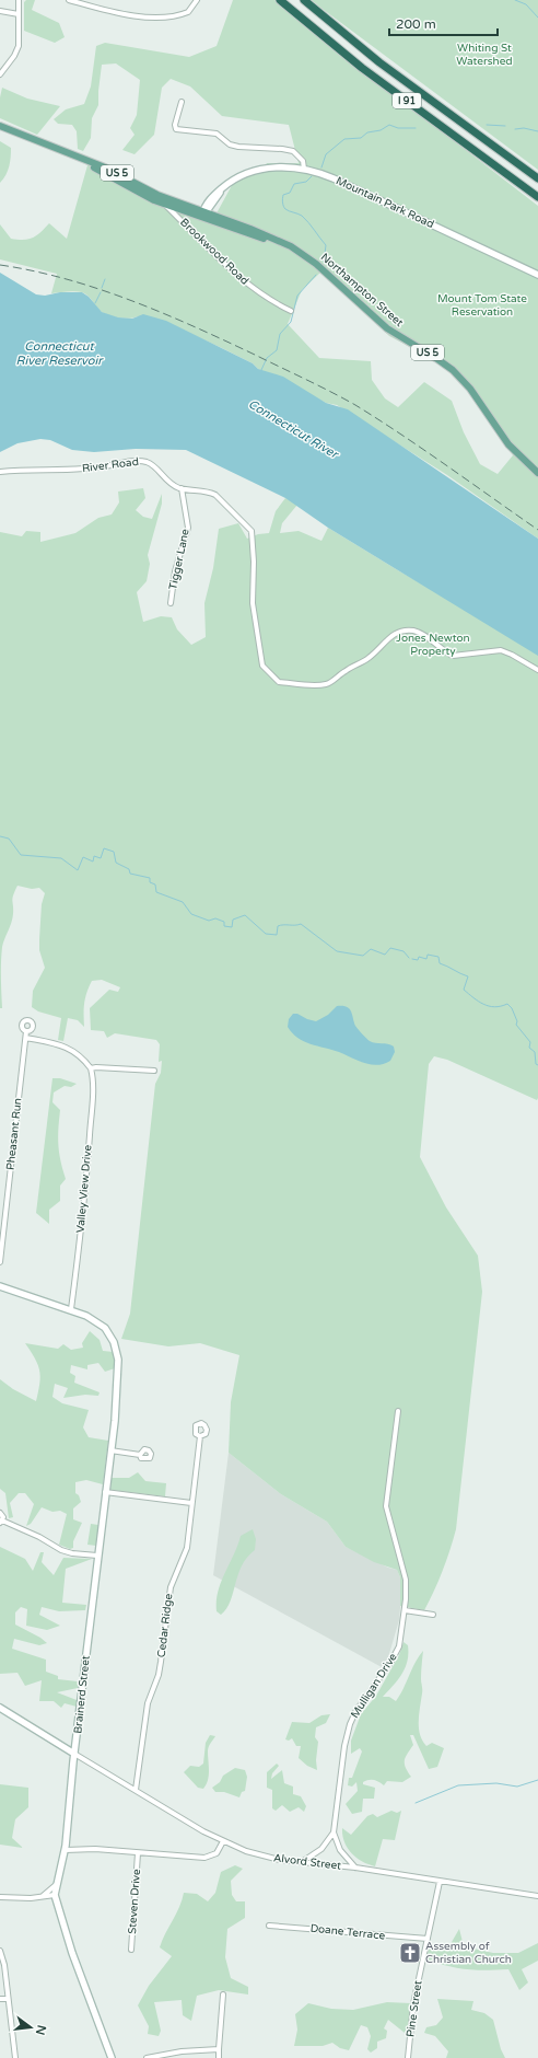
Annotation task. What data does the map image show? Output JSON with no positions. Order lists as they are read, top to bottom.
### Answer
{
  "streets": {
    "highway": ["I 91"],
    "main road": ["US 5", "Northampton Street"],
    "street": [
      "Mountain Park Road",
      "Brookwood Road",
      "River Road",
      "Tigger Lane",
      "Pheasant Run",
      "Valley View Drive",
      "Cedar Ridge",
      "Mulligan Drive",
      "Brainerd Street",
      "Alvord Street",
      "Steven Drive",
      "Doane Terrace",
      "Pine Street"
    ]
  },
  "crossings": [
    ["US 5", "Mountain Park Road"],
    ["US 5", "Brookwood Road"],
    ["US 5", "Northampton Street"],
    ["Mountain Park Road", "Northampton Street"],
    ["River Road", "Tigger Lane"],
    ["Valley View Drive", "Brainerd Street"],
    ["Cedar Ridge", "Alvord Street"],
    ["Brainerd Street", "Alvord Street"],
    ["Brainerd Street", "Steven Drive"],
    ["Alvord Street", "Steven Drive"],
    ["Alvord Street", "Pine Street"],
    ["Doane Terrace", "Pine Street"]
  ],
  "water": ["Connecticut River Reservoir", "Connecticut River"],
  "parks": ["Whiting St Watershed", "Mount Tom State Reservation", "Jones Newton Property"],
  "places": {
    "church": ["Assembly of Christian Church"]
  },
  "scale_bar": "200 m",
  "north": "right"
}
